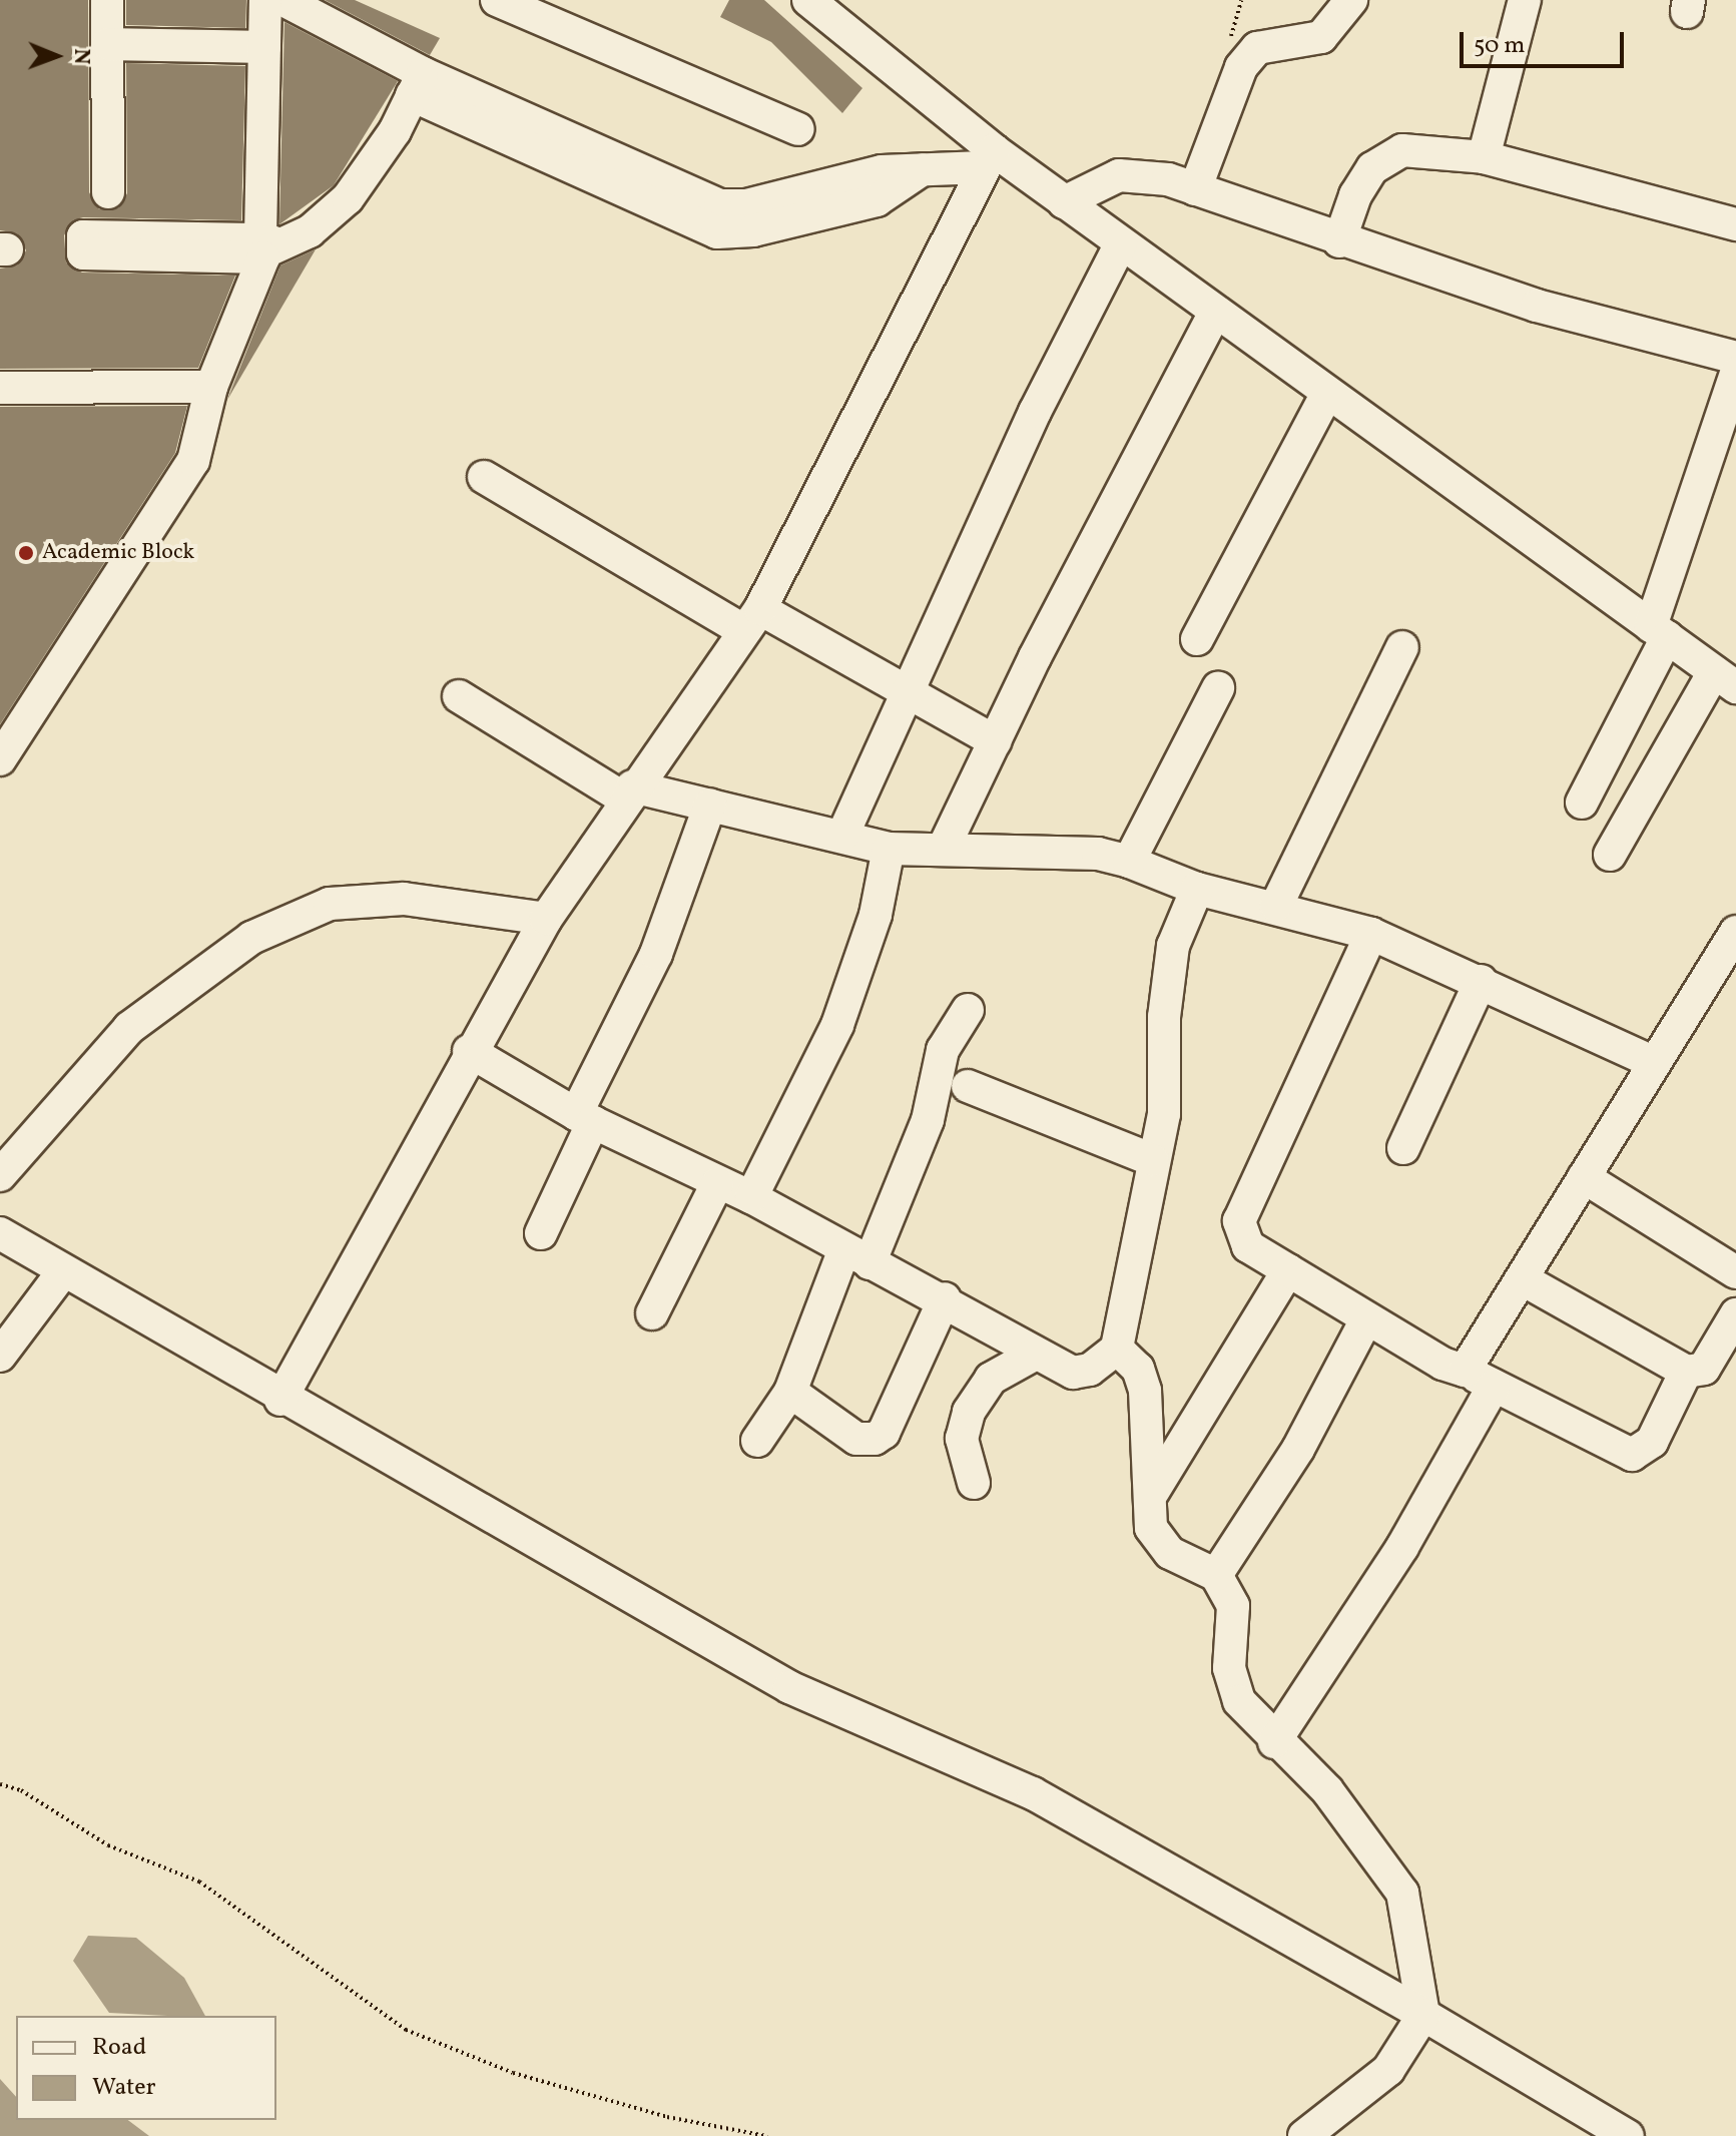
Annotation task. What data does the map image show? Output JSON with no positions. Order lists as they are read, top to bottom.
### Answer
{
  "places": ["Academic Block"],
  "legend": ["Road", "Water"],
  "scale_bar": "50 m",
  "north": "right"
}
